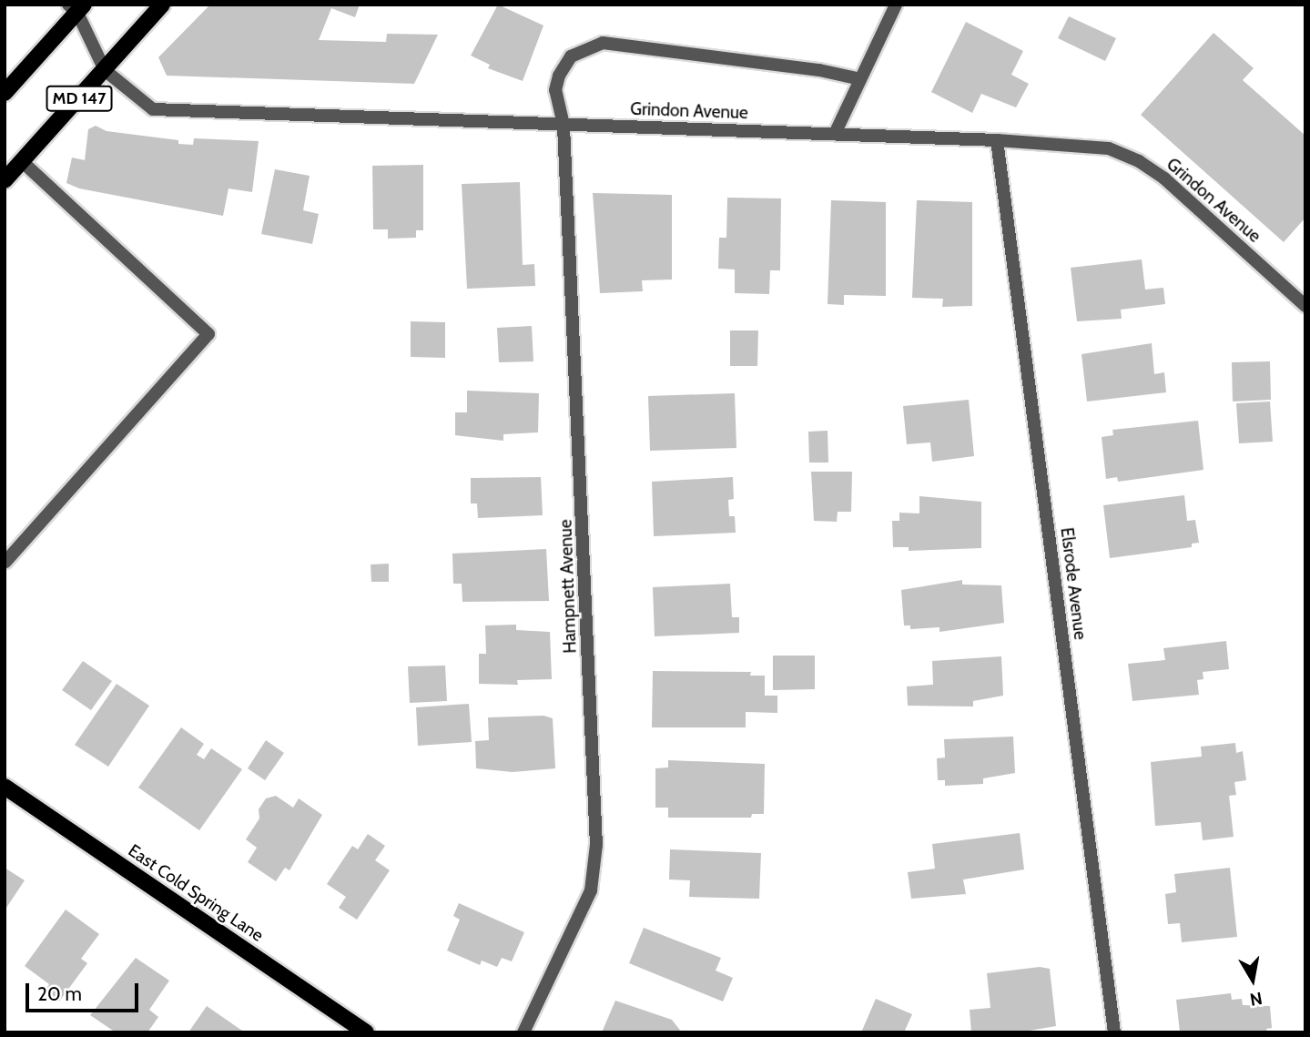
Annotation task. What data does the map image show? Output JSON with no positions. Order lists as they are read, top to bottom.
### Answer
{
  "streets": {
    "main road": ["MD 147", "East Cold Spring Lane"],
    "street": ["Grindon Avenue", "Elsrode Avenue", "Hampnett Avenue"]
  },
  "crossings": [
    ["MD 147", "Grindon Avenue"],
    ["Grindon Avenue", "Elsrode Avenue"],
    ["Grindon Avenue", "Hampnett Avenue"]
  ],
  "scale_bar": "20 m",
  "north": "bottom"
}
